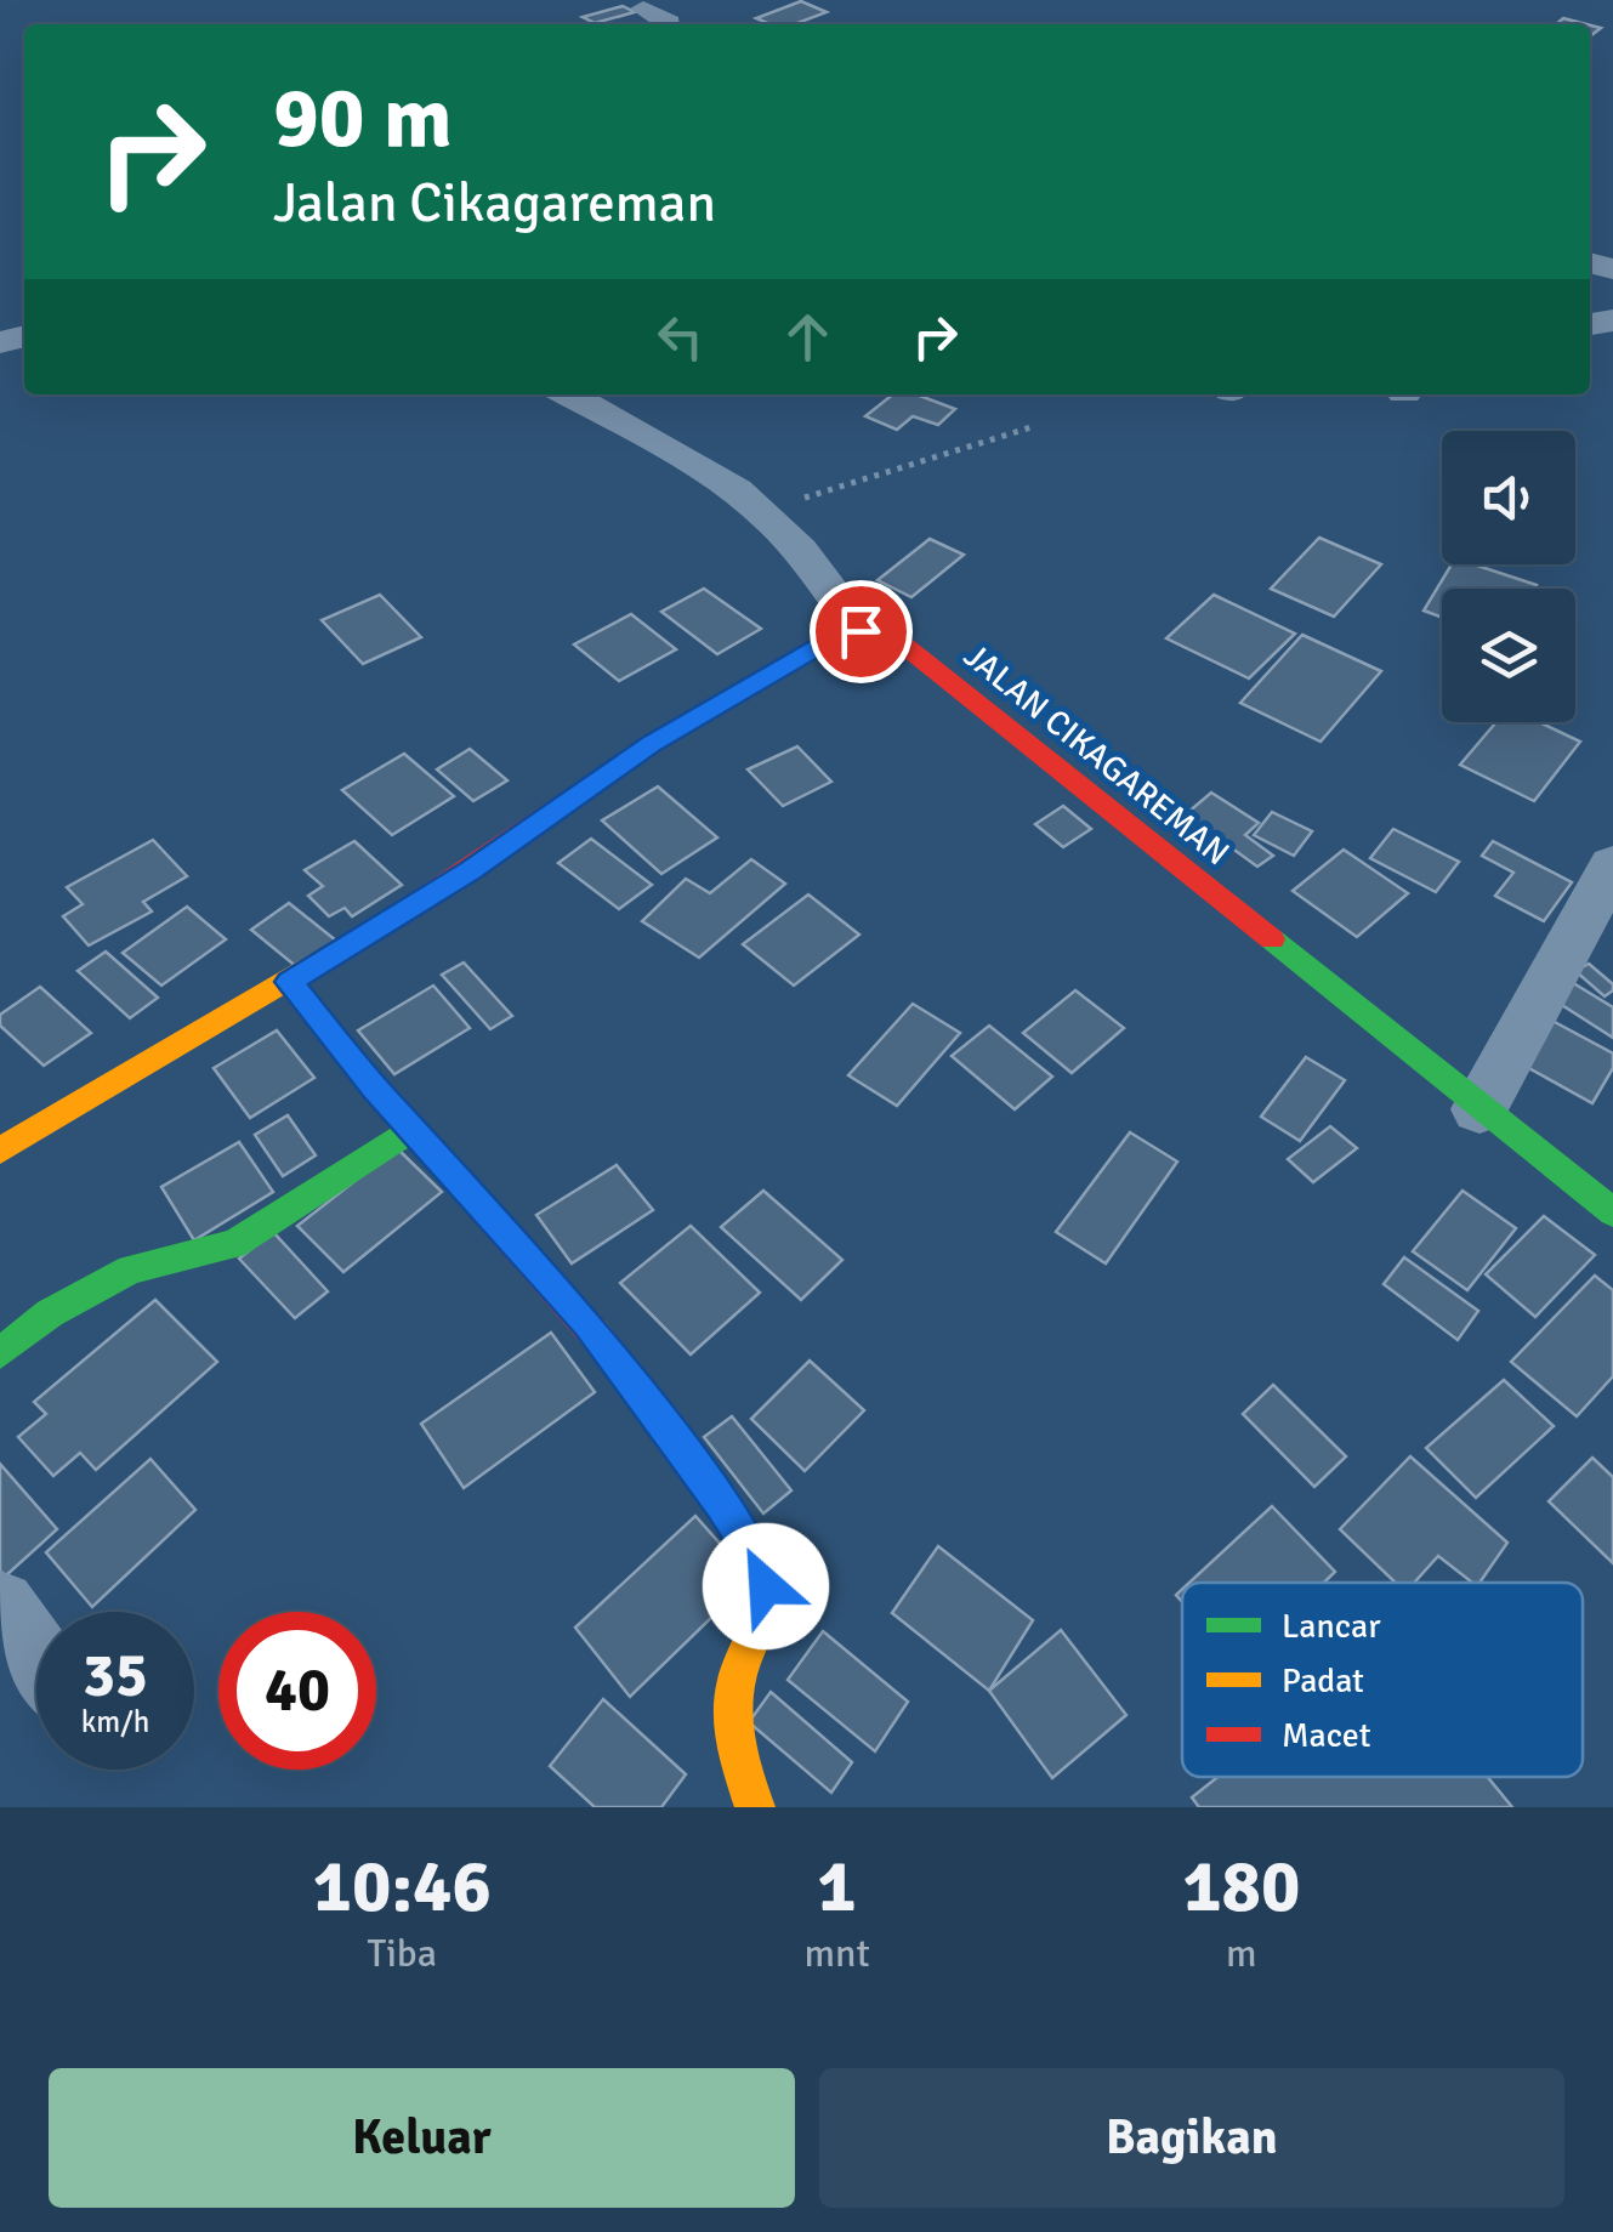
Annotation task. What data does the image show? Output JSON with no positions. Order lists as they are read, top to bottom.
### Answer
{
  "streets": {
    "street": ["JALAN CIKAGAREMAN"]
  },
  "legend": ["Lancar", "Padat", "Macet"],
  "page": {
    "turn": ["90 m", "Jalan Cikagareman"],
    "speed": "35 km/h",
    "limit": "40",
    "eta": [
      "10:46",
      "Tiba",
      "1",
      "mnt",
      "180",
      "m"
    ],
    "buttons": ["Keluar", "Bagikan"]
  }
}
